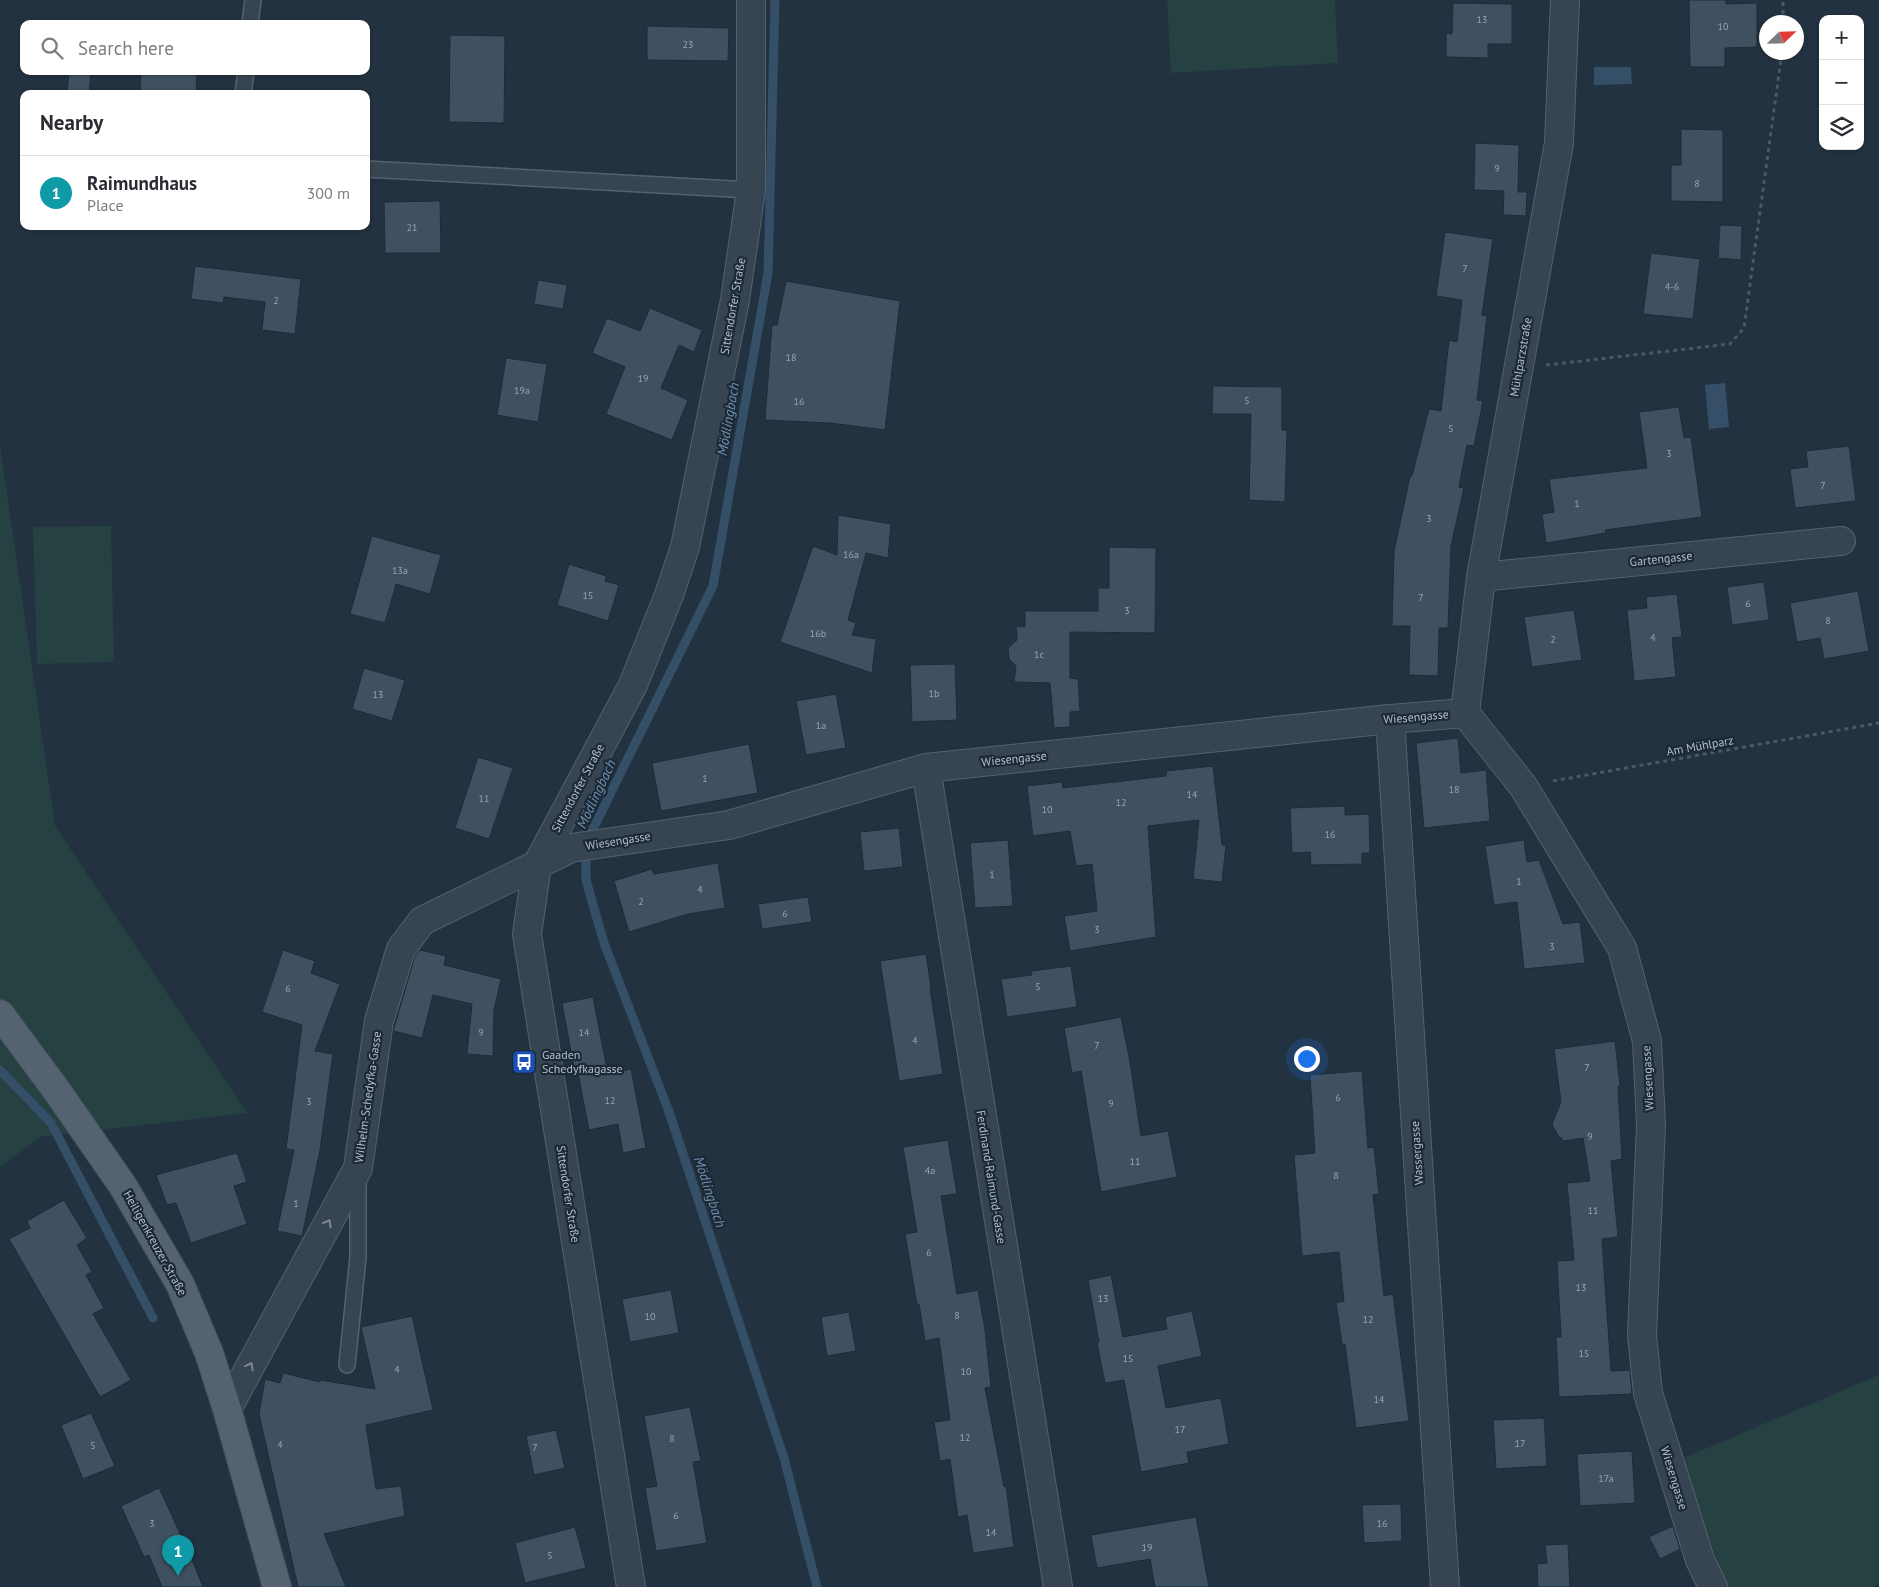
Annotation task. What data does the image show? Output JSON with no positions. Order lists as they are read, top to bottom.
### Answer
{
  "streets": {
    "main road": ["Heiligenkreuzer Straße"],
    "street": [
      "Sittendorfer Straße",
      "Mühlparzstraße",
      "Gartengasse",
      "Wiesengasse",
      "Wilhelm-Schedyfka-Gasse",
      "Wassergasse",
      "Ferdinand-Raimund-Gasse"
    ],
    "path": ["Am Mühlparz"]
  },
  "crossings": [
    ["Sittendorfer Straße", "Wiesengasse"],
    ["Sittendorfer Straße", "Wilhelm-Schedyfka-Gasse"],
    ["Mühlparzstraße", "Gartengasse"],
    ["Mühlparzstraße", "Wiesengasse"],
    ["Wiesengasse", "Am Mühlparz"],
    ["Wiesengasse", "Wilhelm-Schedyfka-Gasse"],
    ["Wiesengasse", "Wassergasse"],
    ["Wiesengasse", "Ferdinand-Raimund-Gasse"],
    ["Wilhelm-Schedyfka-Gasse", "Heiligenkreuzer Straße"]
  ],
  "one_way": ["Wilhelm-Schedyfka-Gasse"],
  "water": ["Mödlingbach"],
  "places": {
    "bus stop": ["Gaaden Schedyfkagasse"]
  },
  "house_numbers": [
    "13",
    "10",
    "23",
    "9",
    "8",
    "21",
    "7",
    "4-6",
    "2",
    "18",
    "19",
    "19a",
    "5",
    "16",
    "5",
    "3",
    "7",
    "1",
    "3",
    "16a",
    "13a",
    "15",
    "7",
    "6",
    "3",
    "8",
    "16b",
    "4",
    "2",
    "1c",
    "1b",
    "13",
    "1a",
    "1",
    "18",
    "14",
    "11",
    "12",
    "10",
    "16",
    "1",
    "1",
    "4",
    "2",
    "6",
    "3",
    "3",
    "5",
    "6",
    "9",
    "14",
    "4",
    "7",
    "7",
    "6",
    "12",
    "3",
    "9",
    "9",
    "11",
    "4a",
    "8",
    "1",
    "11",
    "6",
    "13",
    "13",
    "8",
    "10",
    "12",
    "15",
    "15",
    "4",
    "10",
    "14",
    "17",
    "12",
    "8",
    "17",
    "4",
    "5",
    "7",
    "17a",
    "6",
    "3",
    "16",
    "14",
    "19",
    "5"
  ],
  "north": "top right",
  "page": {
    "map_buttons": ["+", "−"],
    "search": "Search here",
    "heading": "Nearby",
    "list": [
      {
        "mark": "1",
        "name": "Raimundhaus",
        "note": "Place",
        "value": "300 m"
      }
    ],
    "pins": "1"
  }
}
